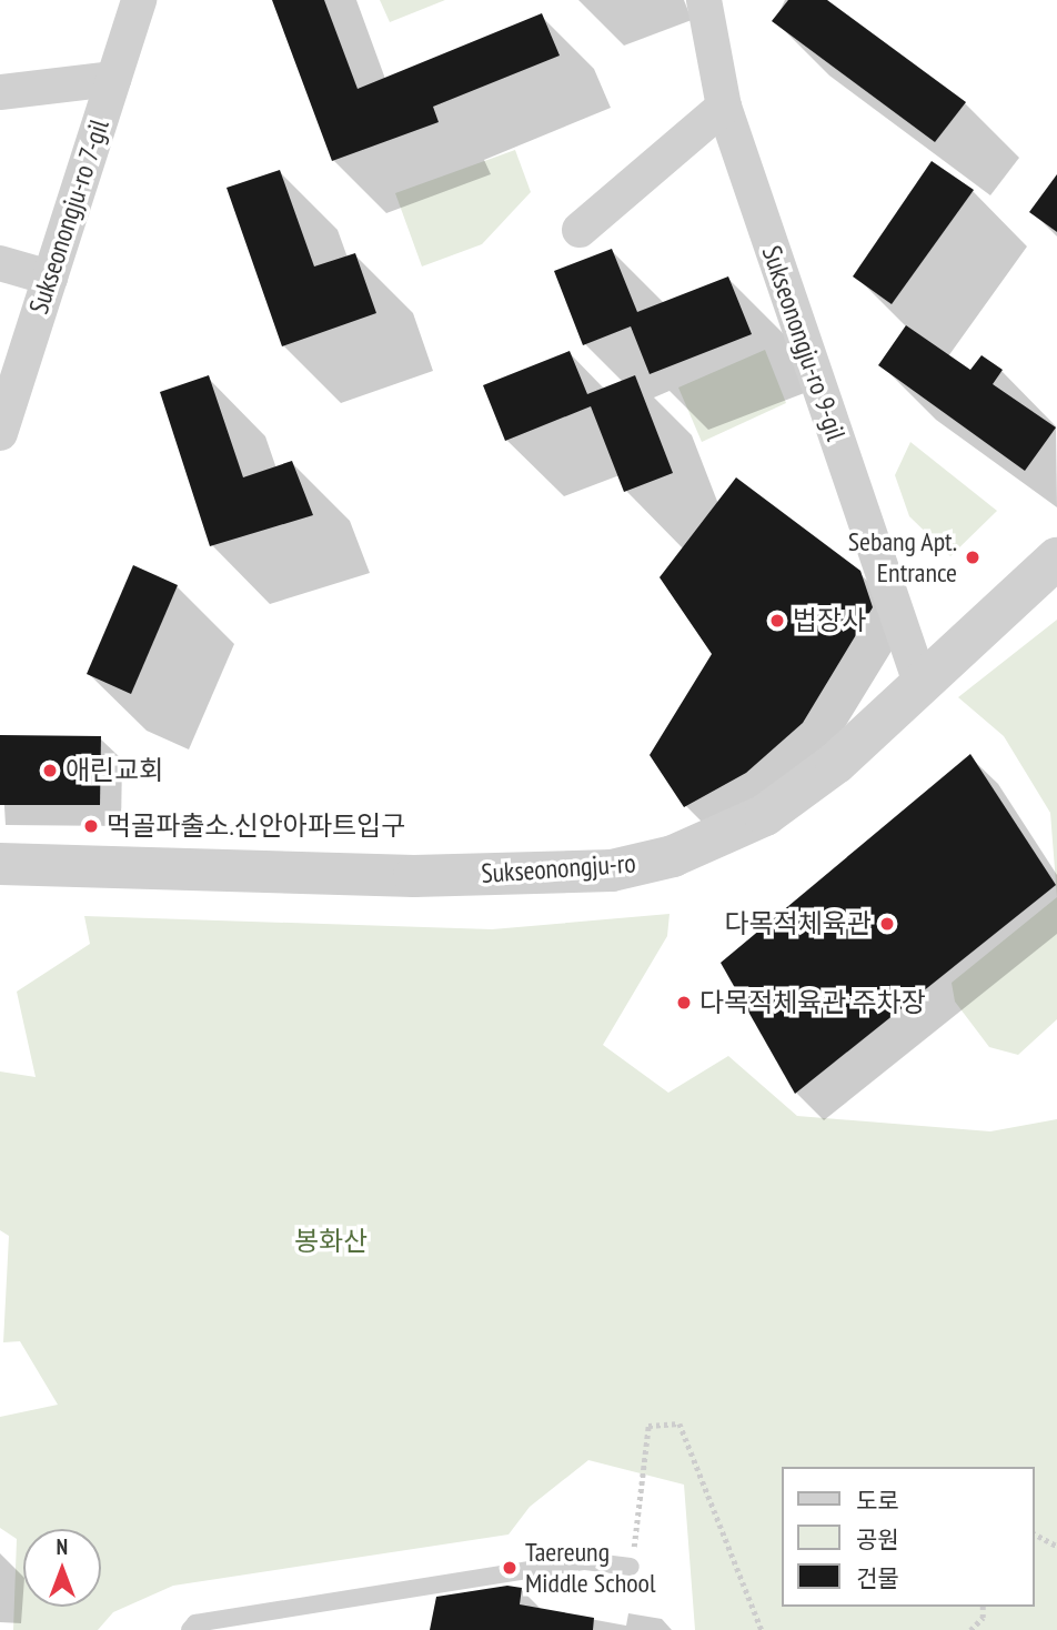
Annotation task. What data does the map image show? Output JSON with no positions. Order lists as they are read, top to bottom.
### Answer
{
  "streets": {
    "street": ["Sukseonongju-ro 7-gil", "Sukseonongju-ro 9-gil", "Sukseonongju-ro"]
  },
  "crossings": [
    ["Sukseonongju-ro 9-gil", "Sukseonongju-ro"]
  ],
  "parks": ["봉화산"],
  "places": [
    "Sebang Apt. Entrance",
    "법장사",
    "애린교회",
    "먹골파출소.신안아파트입구",
    "다목적체육관",
    "다목적체육관 주차장",
    "Taereung Middle School"
  ],
  "legend": ["도로", "공원", "건물"],
  "north": "top"
}
